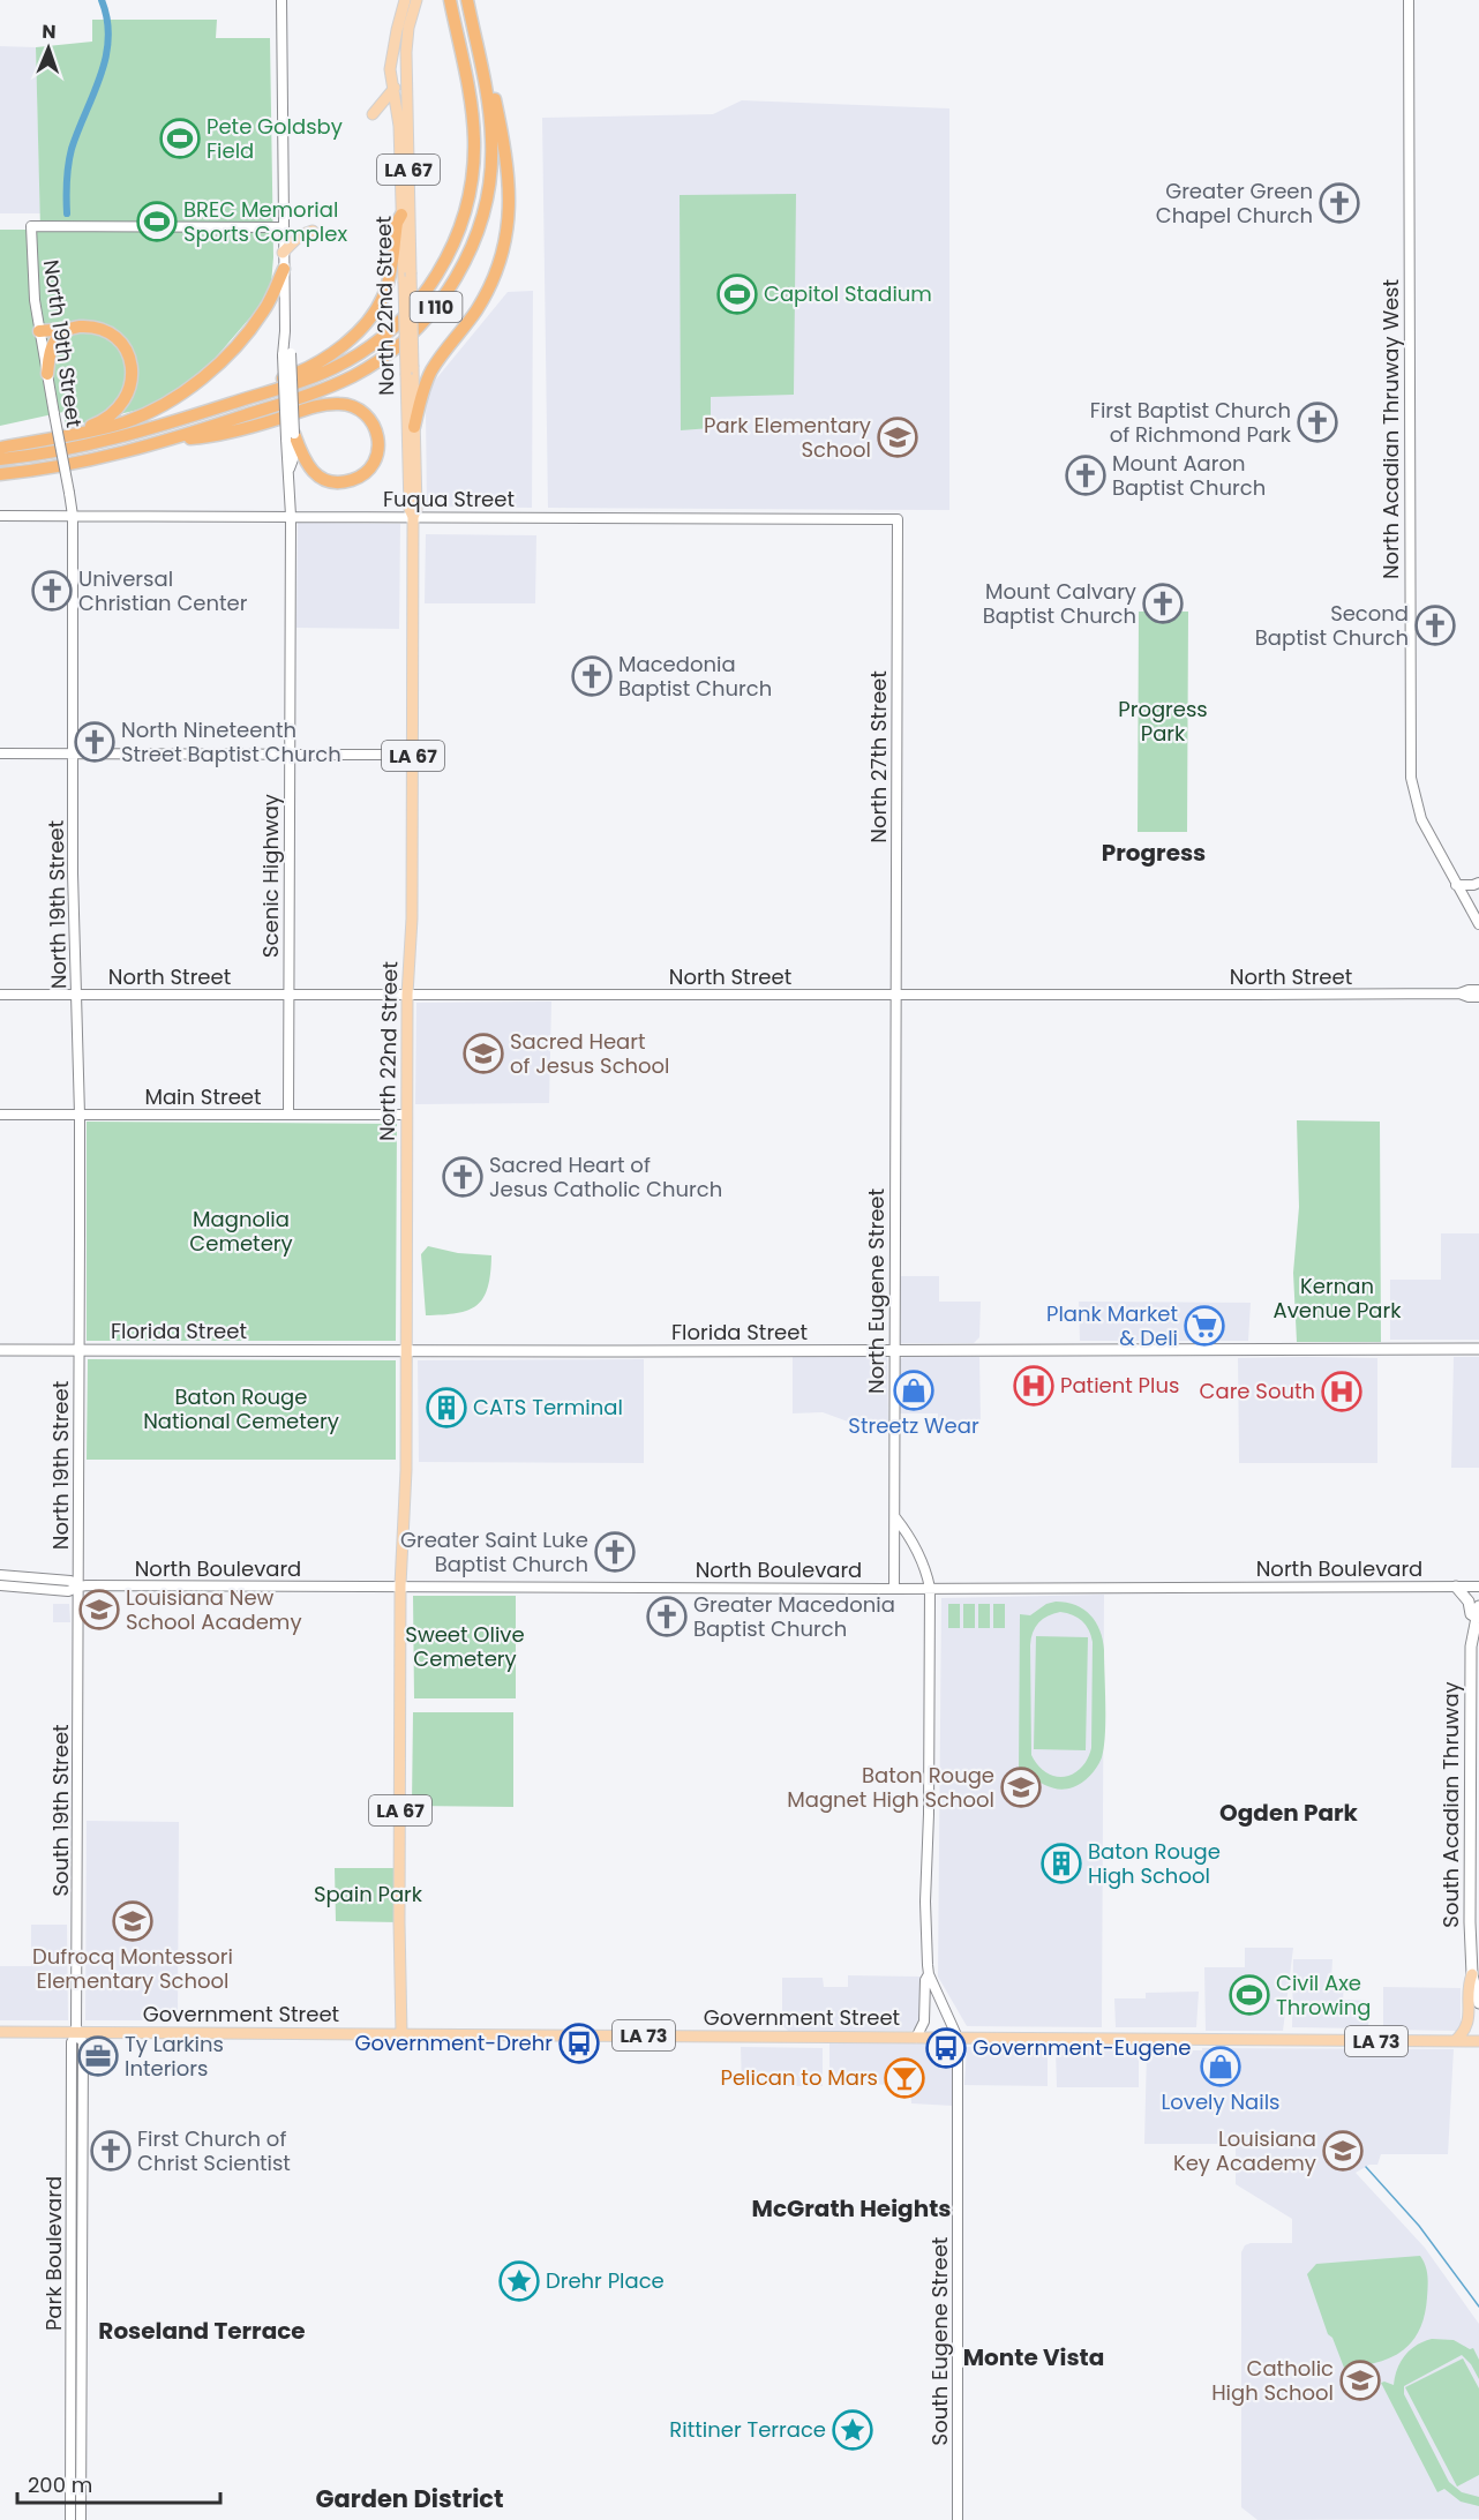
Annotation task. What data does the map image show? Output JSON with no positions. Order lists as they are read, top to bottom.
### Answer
{
  "streets": {
    "highway": ["I 110"],
    "main road": [
      "LA 67",
      "North 22nd Street",
      "Florida Street",
      "South Acadian Thruway",
      "Government Street",
      "LA 73"
    ],
    "street": [
      "North 19th Street",
      "North Acadian Thruway West",
      "Fuqua Street",
      "North 27th Street",
      "Scenic Highway",
      "North Street",
      "Main Street",
      "North Eugene Street",
      "North Boulevard",
      "South 19th Street",
      "Park Boulevard",
      "South Eugene Street"
    ]
  },
  "crossings": [
    ["LA 67", "North 22nd Street"],
    ["LA 67", "North Boulevard"],
    ["LA 67", "Government Street"],
    ["North 22nd Street", "Fuqua Street"],
    ["North 22nd Street", "North Street"],
    ["North 22nd Street", "Main Street"],
    ["North 22nd Street", "Florida Street"],
    ["North 22nd Street", "North Boulevard"],
    ["North 19th Street", "Fuqua Street"],
    ["North 19th Street", "Scenic Highway"],
    ["North 19th Street", "North Street"],
    ["North 19th Street", "Main Street"],
    ["North 19th Street", "Florida Street"],
    ["North 19th Street", "North Boulevard"],
    ["North 19th Street", "South 19th Street"],
    ["Fuqua Street", "North 27th Street"],
    ["Fuqua Street", "Scenic Highway"],
    ["North 27th Street", "North Street"],
    ["North 27th Street", "North Eugene Street"],
    ["Scenic Highway", "North Street"],
    ["Scenic Highway", "Main Street"],
    ["North Street", "North Eugene Street"],
    ["North Eugene Street", "Florida Street"],
    ["North Eugene Street", "North Boulevard"],
    ["North Eugene Street", "South Eugene Street"],
    ["North Boulevard", "South 19th Street"],
    ["North Boulevard", "South Eugene Street"],
    ["South 19th Street", "Government Street"],
    ["South 19th Street", "Park Boulevard"],
    ["Government Street", "Park Boulevard"],
    ["Government Street", "South Eugene Street"]
  ],
  "districts": [
    "Progress",
    "Ogden Park",
    "McGrath Heights",
    "Roseland Terrace",
    "Monte Vista",
    "Garden District"
  ],
  "parks": [
    "Progress Park",
    "Magnolia Cemetery",
    "Kernan Avenue Park",
    "Baton Rouge National Cemetery",
    "Sweet Olive Cemetery",
    "Spain Park"
  ],
  "places": {
    "sports": [
      "Pete Goldsby Field",
      "BREC Memorial Sports Complex",
      "Capitol Stadium",
      "Civil Axe Throwing"
    ],
    "church": [
      "Greater Green Chapel Church",
      "First Baptist Church of Richmond Park",
      "Mount Aaron Baptist Church",
      "Universal Christian Center",
      "Mount Calvary Baptist Church",
      "Second Baptist Church",
      "Macedonia Baptist Church",
      "North Nineteenth Street Baptist Church",
      "Sacred Heart of Jesus Catholic Church",
      "Greater Saint Luke Baptist Church",
      "Greater Macedonia Baptist Church",
      "First Church of Christ Scientist"
    ],
    "school or university": [
      "Park Elementary School",
      "Sacred Heart of Jesus School",
      "Louisiana New School Academy",
      "Baton Rouge Magnet High School",
      "Dufrocq Montessori Elementary School",
      "Louisiana Key Academy",
      "Catholic High School"
    ],
    "supermarket": ["Plank Market & Deli"],
    "hospital": ["Patient Plus", "Care South"],
    "shop": ["Streetz Wear", "Lovely Nails"],
    "building": ["CATS Terminal", "Baton Rouge High School"],
    "bus stop": ["Government-Drehr", "Government-Eugene"],
    "office": ["Ty Larkins Interiors"],
    "bar": ["Pelican to Mars"],
    "place": ["Drehr Place", "Rittiner Terrace"]
  },
  "scale_bar": "200 m",
  "north": "top"
}
